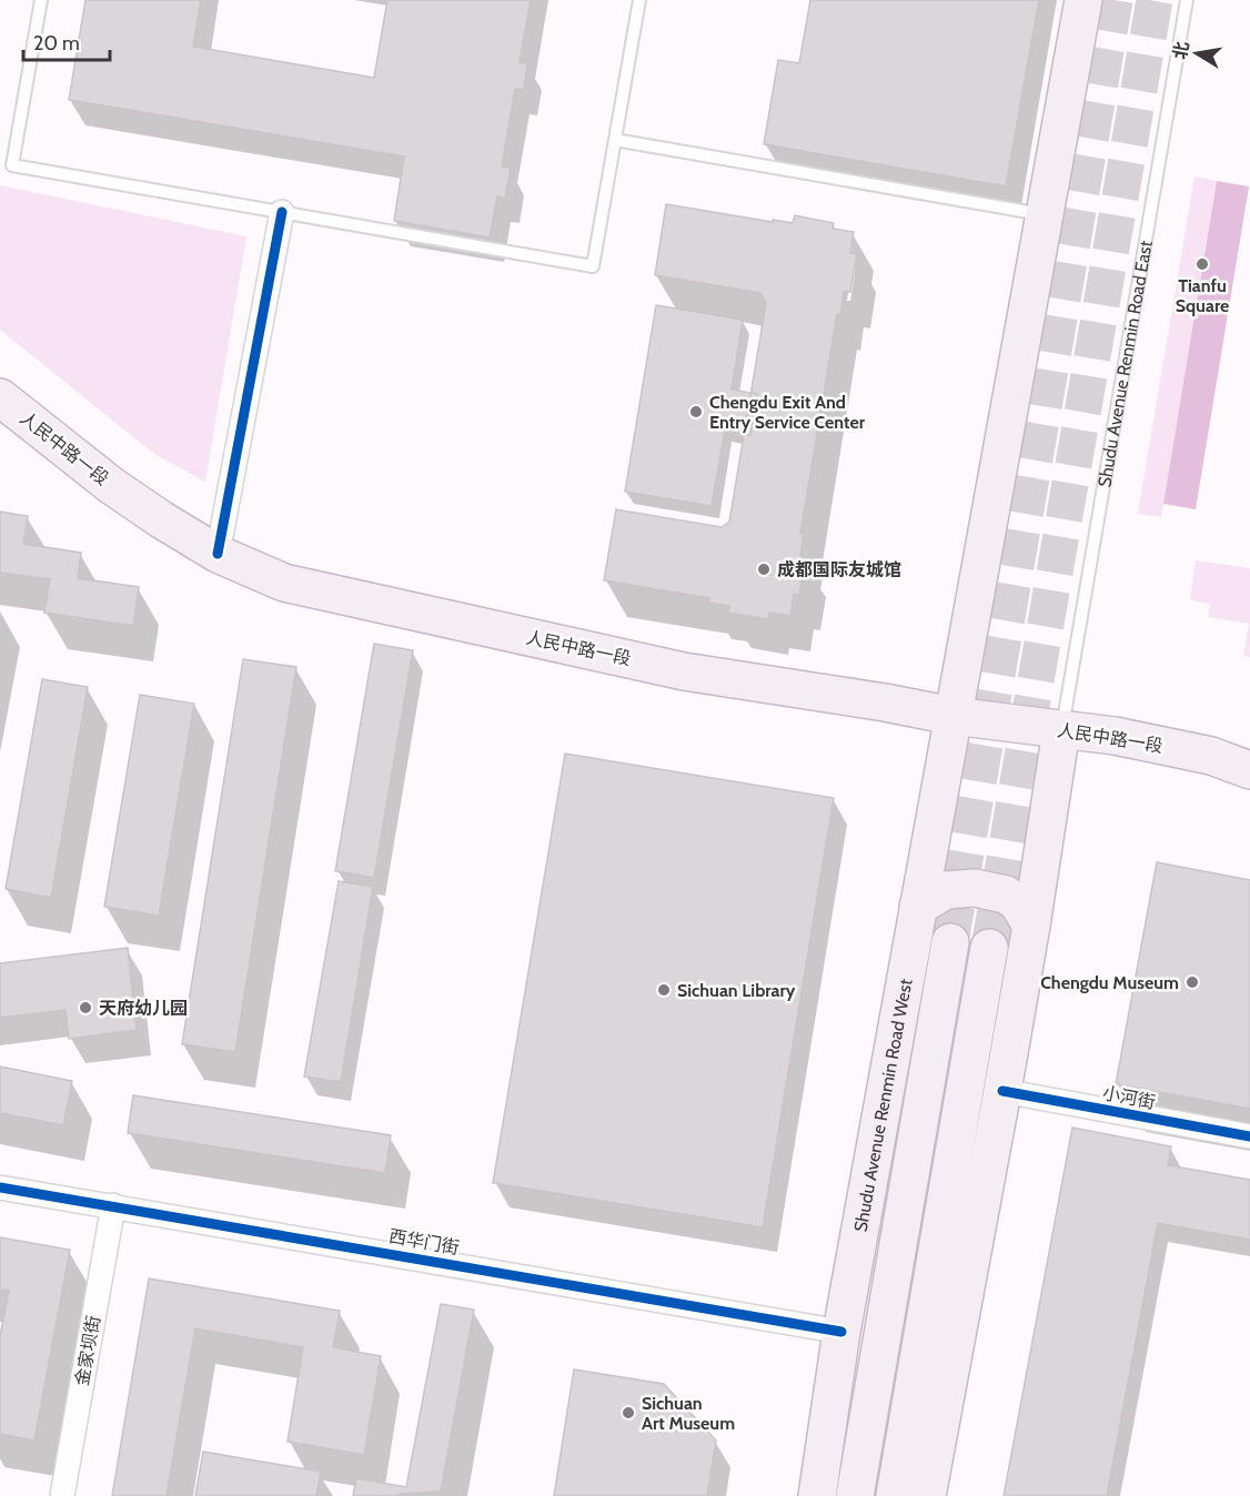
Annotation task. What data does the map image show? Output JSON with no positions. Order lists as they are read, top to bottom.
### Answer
{
  "streets": {
    "main road": ["人民中路一段", "Shudu Avenue Renmin Road West"],
    "street": ["小河街", "西华门街", "金家坝街"],
    "lane": ["Shudu Avenue Renmin Road East"]
  },
  "crossings": [
    ["Shudu Avenue Renmin Road East", "人民中路一段"],
    ["人民中路一段", "Shudu Avenue Renmin Road West"],
    ["Shudu Avenue Renmin Road West", "西华门街"],
    ["西华门街", "金家坝街"]
  ],
  "places": [
    "Tianfu Square",
    "Chengdu Exit And Entry Service Center",
    "成都国际友城馆",
    "Chengdu Museum",
    "Sichuan Library",
    "天府幼儿园",
    "Sichuan Art Museum"
  ],
  "scale_bar": "20 m",
  "north": "left"
}
